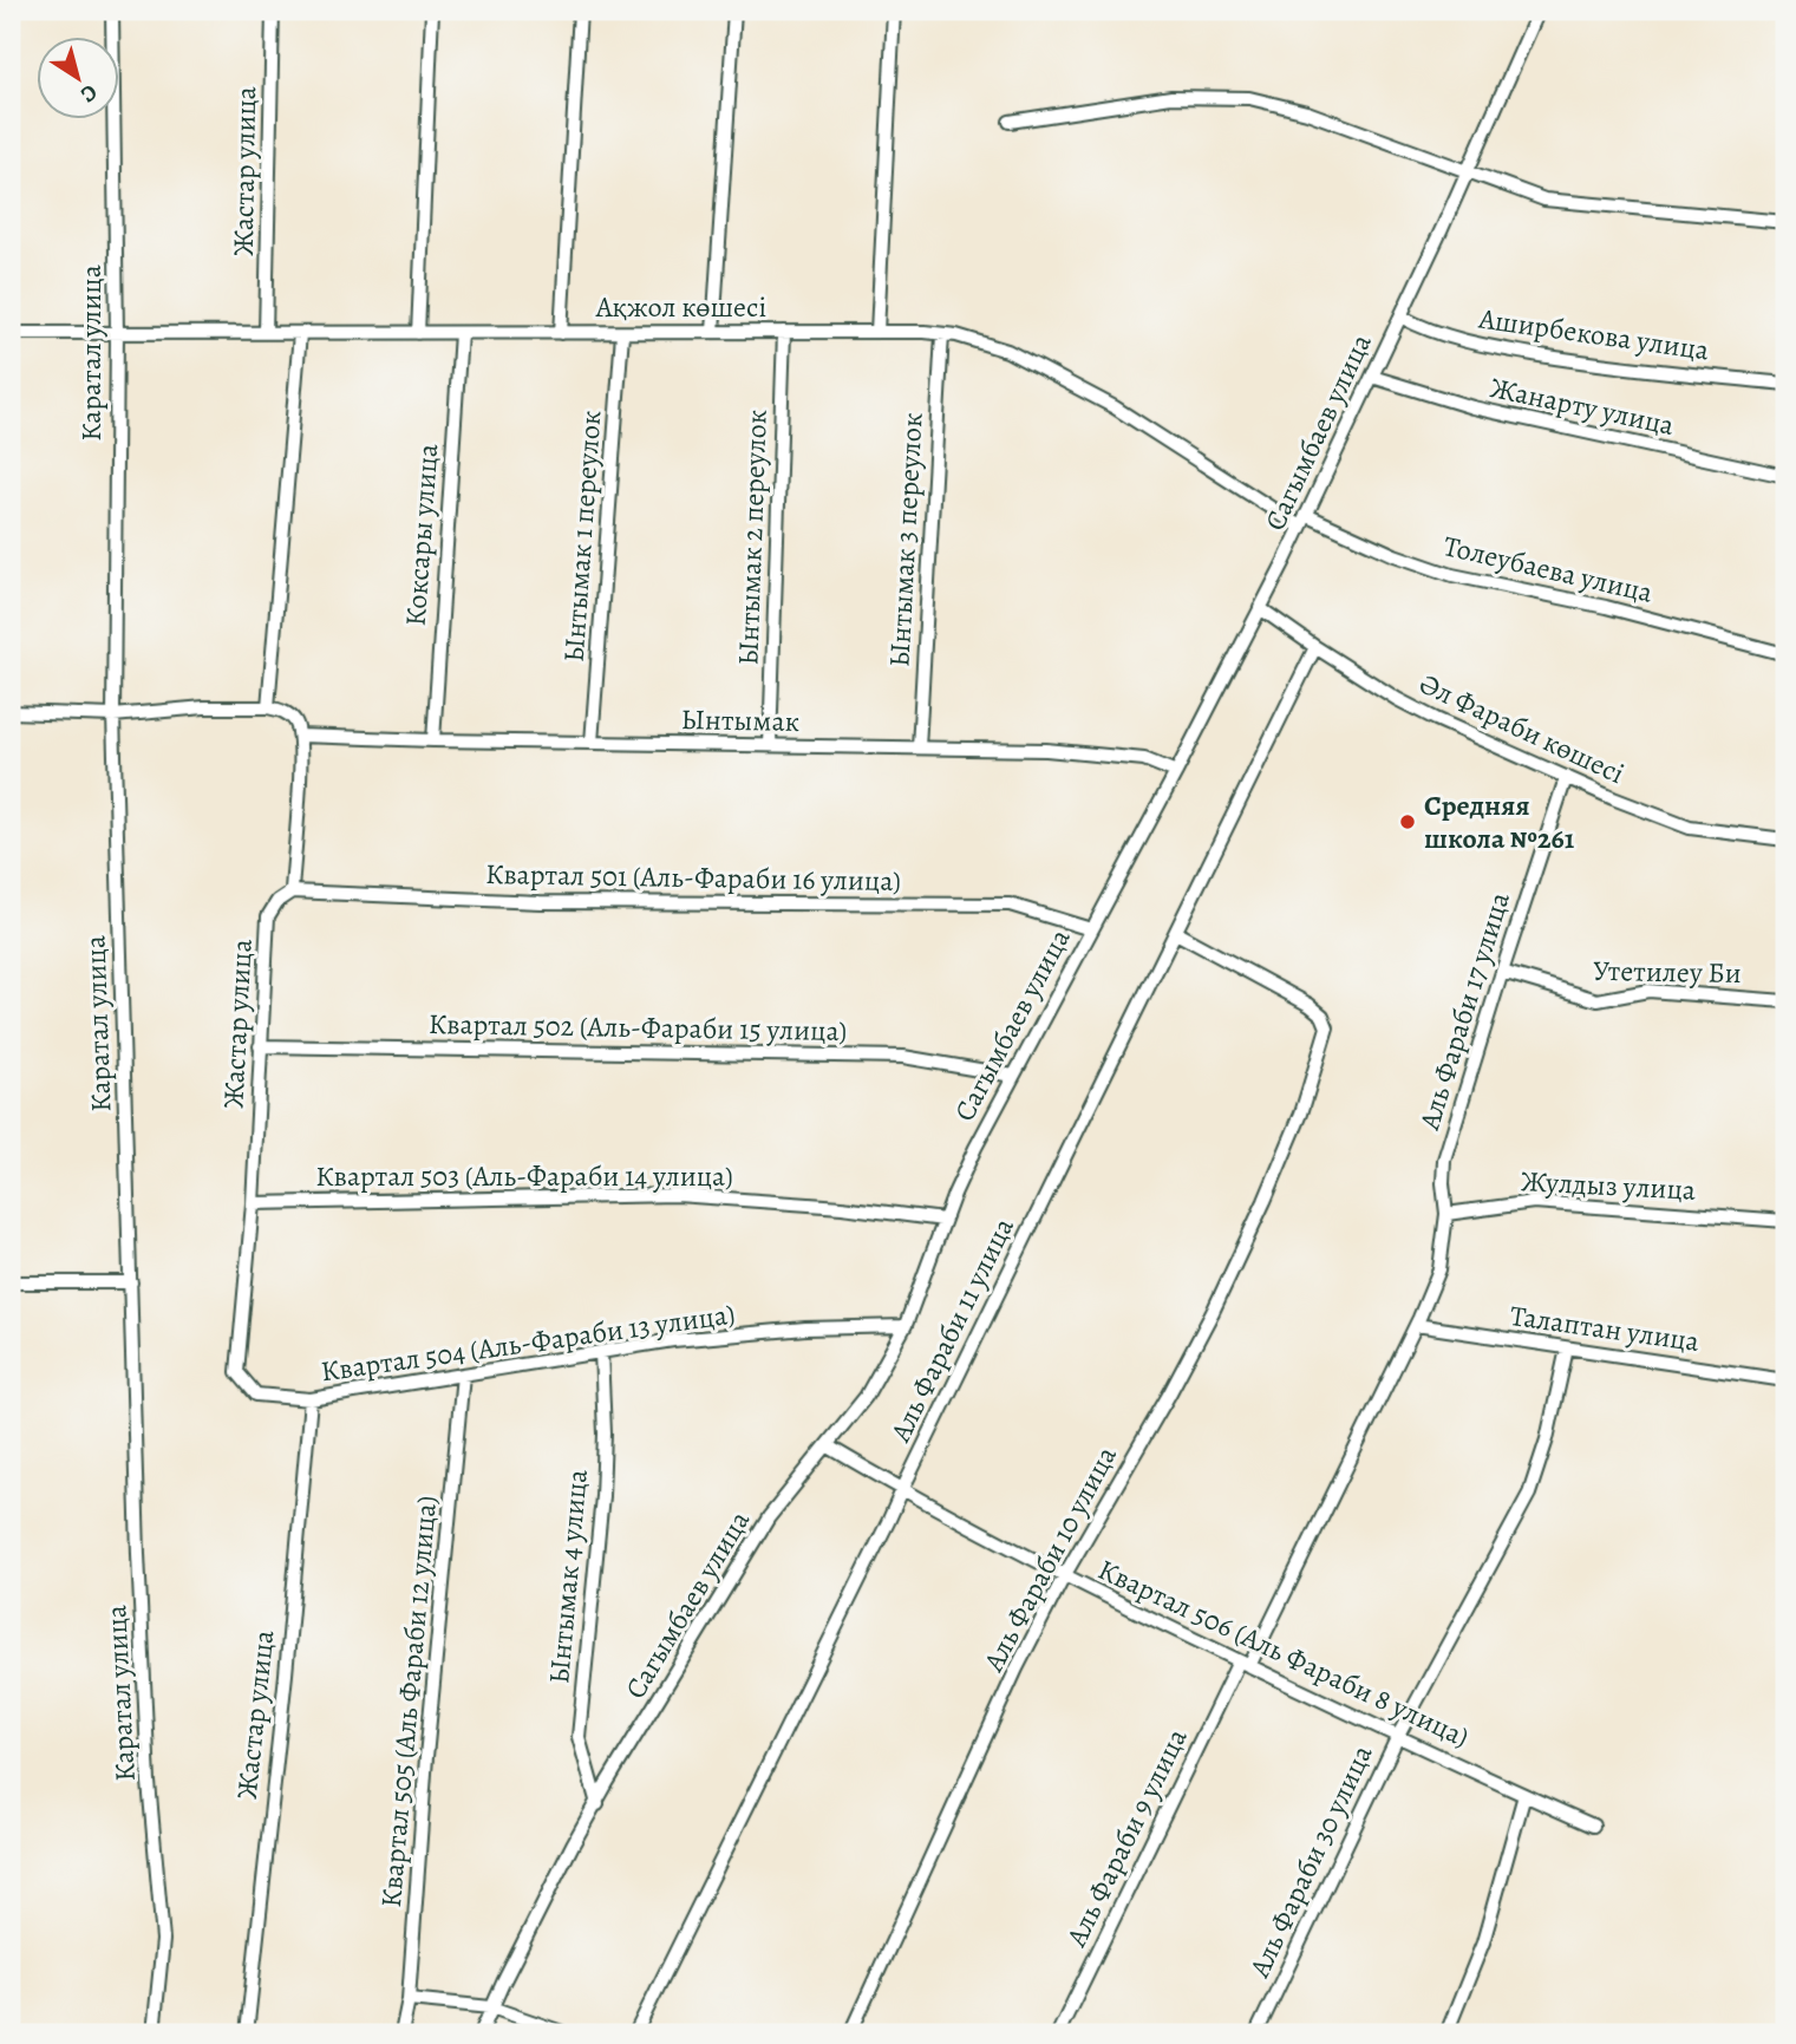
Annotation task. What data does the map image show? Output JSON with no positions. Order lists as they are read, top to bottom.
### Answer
{
  "streets": {
    "street": [
      "Жастар улица",
      "Ақжол көшесі",
      "Аширбекова улица",
      "Каратал улица",
      "Жанарту улица",
      "Сагымбаев улица",
      "Коксары улица",
      "Ынтымак 1 переулок",
      "Ынтымак 2 переулок",
      "Ынтымак 3 переулок",
      "Толеубаева улица",
      "Ынтымак",
      "Әл Фараби көшесі",
      "Квартал 501 (Аль-Фараби 16 улица)",
      "Утетилеу Би",
      "Аль Фараби 17 улица",
      "Квартал 502 (Аль-Фараби 15 улица)",
      "Квартал 503 (Аль-Фараби 14 улица)",
      "Жулдыз улица",
      "Талаптан улица",
      "Аль Фараби 11 улица",
      "Квартал 504 (Аль-Фараби 13 улица)",
      "Аль Фараби 10 улица",
      "Ынтымак 4 улица",
      "Квартал 506 (Аль Фараби 8 улица)",
      "Квартал 505 (Аль Фараби 12 улица)",
      "Аль Фараби 9 улица",
      "Аль Фараби 30 улица"
    ]
  },
  "crossings": [
    ["Жастар улица", "Ақжол көшесі"],
    ["Жастар улица", "Квартал 501 (Аль-Фараби 16 улица)"],
    ["Жастар улица", "Квартал 502 (Аль-Фараби 15 улица)"],
    ["Жастар улица", "Квартал 503 (Аль-Фараби 14 улица)"],
    ["Жастар улица", "Квартал 504 (Аль-Фараби 13 улица)"],
    ["Ақжол көшесі", "Каратал улица"],
    ["Ақжол көшесі", "Сагымбаев улица"],
    ["Ақжол көшесі", "Коксары улица"],
    ["Ақжол көшесі", "Ынтымак 1 переулок"],
    ["Ақжол көшесі", "Ынтымак 2 переулок"],
    ["Ақжол көшесі", "Ынтымак 3 переулок"],
    ["Ақжол көшесі", "Толеубаева улица"],
    ["Аширбекова улица", "Сагымбаев улица"],
    ["Жанарту улица", "Сагымбаев улица"],
    ["Сагымбаев улица", "Толеубаева улица"],
    ["Сагымбаев улица", "Ынтымак"],
    ["Сагымбаев улица", "Әл Фараби көшесі"],
    ["Сагымбаев улица", "Квартал 501 (Аль-Фараби 16 улица)"],
    ["Сагымбаев улица", "Квартал 502 (Аль-Фараби 15 улица)"],
    ["Сагымбаев улица", "Квартал 503 (Аль-Фараби 14 улица)"],
    ["Сагымбаев улица", "Квартал 504 (Аль-Фараби 13 улица)"],
    ["Сагымбаев улица", "Ынтымак 4 улица"],
    ["Сагымбаев улица", "Квартал 506 (Аль Фараби 8 улица)"],
    ["Коксары улица", "Ынтымак"],
    ["Ынтымак 1 переулок", "Ынтымак"],
    ["Ынтымак 2 переулок", "Ынтымак"],
    ["Ынтымак 3 переулок", "Ынтымак"],
    ["Әл Фараби көшесі", "Аль Фараби 17 улица"],
    ["Әл Фараби көшесі", "Аль Фараби 11 улица"],
    ["Утетилеу Би", "Аль Фараби 17 улица"],
    ["Аль Фараби 17 улица", "Жулдыз улица"],
    ["Талаптан улица", "Аль Фараби 9 улица"],
    ["Талаптан улица", "Аль Фараби 30 улица"],
    ["Аль Фараби 11 улица", "Аль Фараби 10 улица"],
    ["Аль Фараби 11 улица", "Квартал 506 (Аль Фараби 8 улица)"],
    ["Квартал 504 (Аль-Фараби 13 улица)", "Ынтымак 4 улица"],
    ["Квартал 504 (Аль-Фараби 13 улица)", "Квартал 505 (Аль Фараби 12 улица)"],
    ["Аль Фараби 10 улица", "Квартал 506 (Аль Фараби 8 улица)"],
    ["Квартал 506 (Аль Фараби 8 улица)", "Аль Фараби 9 улица"],
    ["Квартал 506 (Аль Фараби 8 улица)", "Аль Фараби 30 улица"]
  ],
  "places": ["Средняя школа №261"],
  "north": "bottom right"
}
